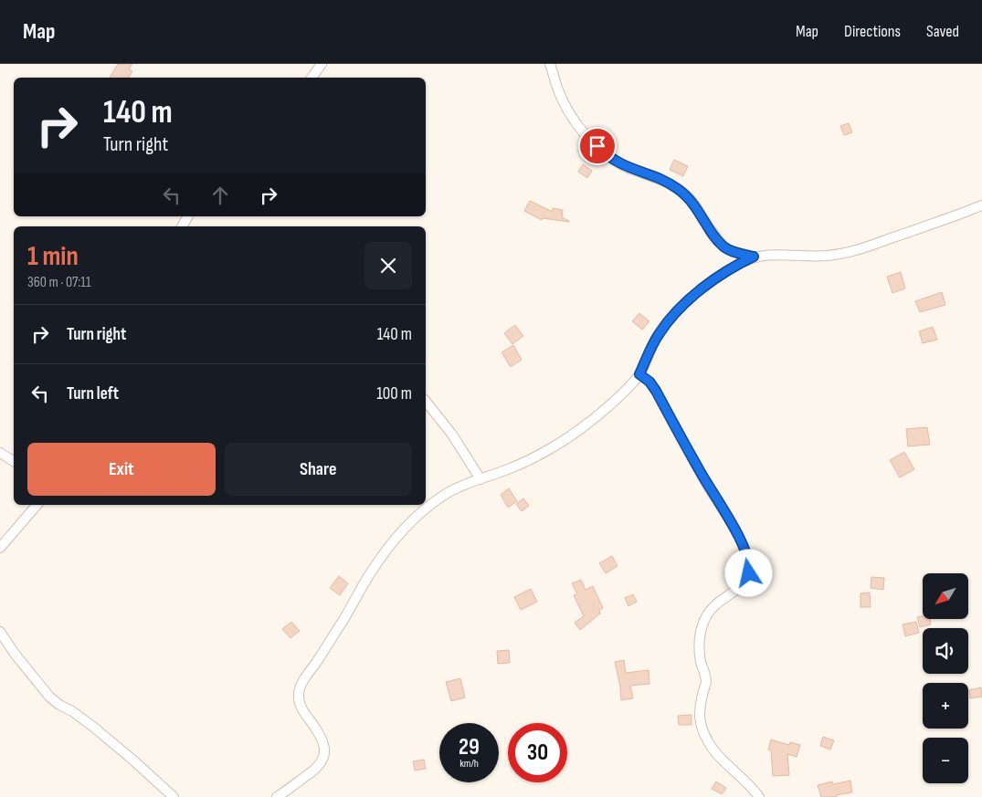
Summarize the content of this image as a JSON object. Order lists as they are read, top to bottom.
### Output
{
  "north": "bottom left",
  "page": {
    "header": "Map",
    "nav": ["Map", "Directions", "Saved"],
    "turn": ["140 m", "Turn right"],
    "heading": ["1 min", "360 m · 07:11"],
    "list": [
      {
        "name": "Turn right",
        "value": "140 m"
      },
      {
        "name": "Turn left",
        "value": "100 m"
      }
    ],
    "buttons": ["Exit", "Share"],
    "map_buttons": ["+", "−"],
    "speed": "29 km/h",
    "limit": "30"
  }
}
